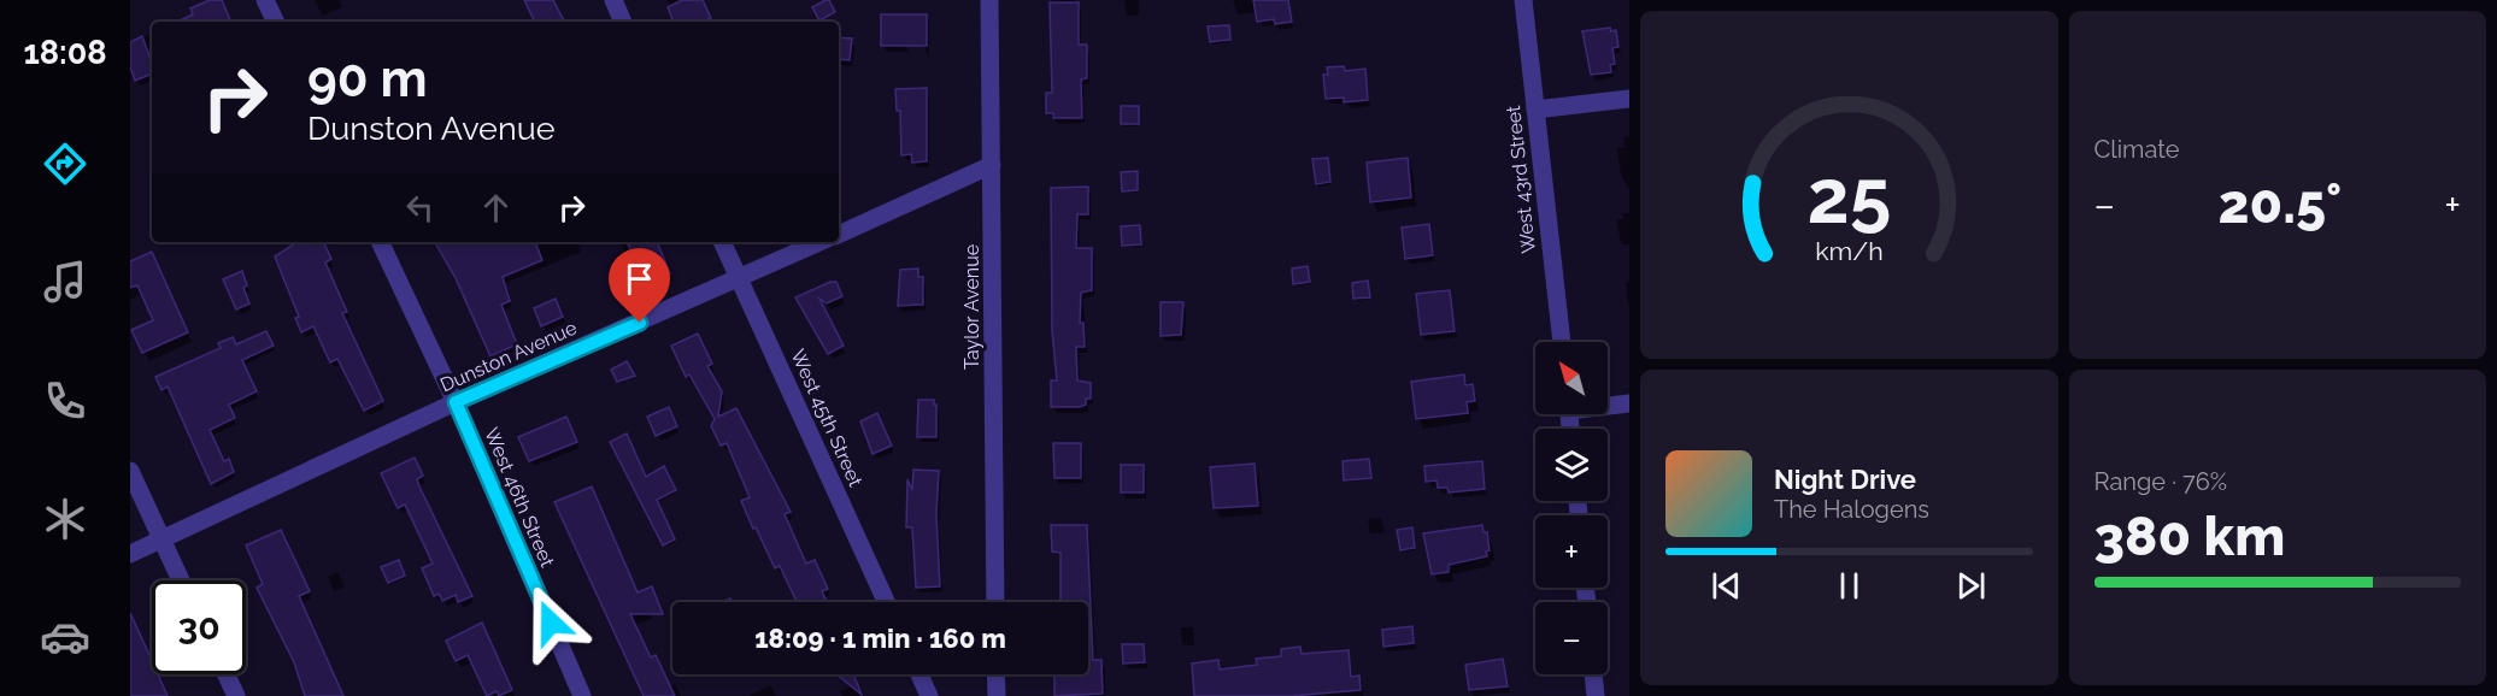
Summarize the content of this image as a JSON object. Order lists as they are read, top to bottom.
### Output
{
  "streets": {
    "street": [
      "West 43rd Street",
      "Taylor Avenue",
      "Dunston Avenue",
      "West 45th Street",
      "West 46th Street"
    ]
  },
  "crossings": [
    ["Dunston Avenue", "West 45th Street"],
    ["Dunston Avenue", "West 46th Street"]
  ],
  "north": "top left",
  "page": {
    "tabs": "18:08",
    "tile": [
      "Climate",
      ["Range · 76%", "380 km"]
    ],
    "turn": ["90 m", "Dunston Avenue"],
    "heat": ["−", "20.5°", "+"],
    "map_buttons": ["+", "−"],
    "song": ["Night Drive", "The Halogens"],
    "limit": "30",
    "trip": "18:09 · 1 min · 160 m",
    "gauge": ["25", "km/h"]
  }
}
